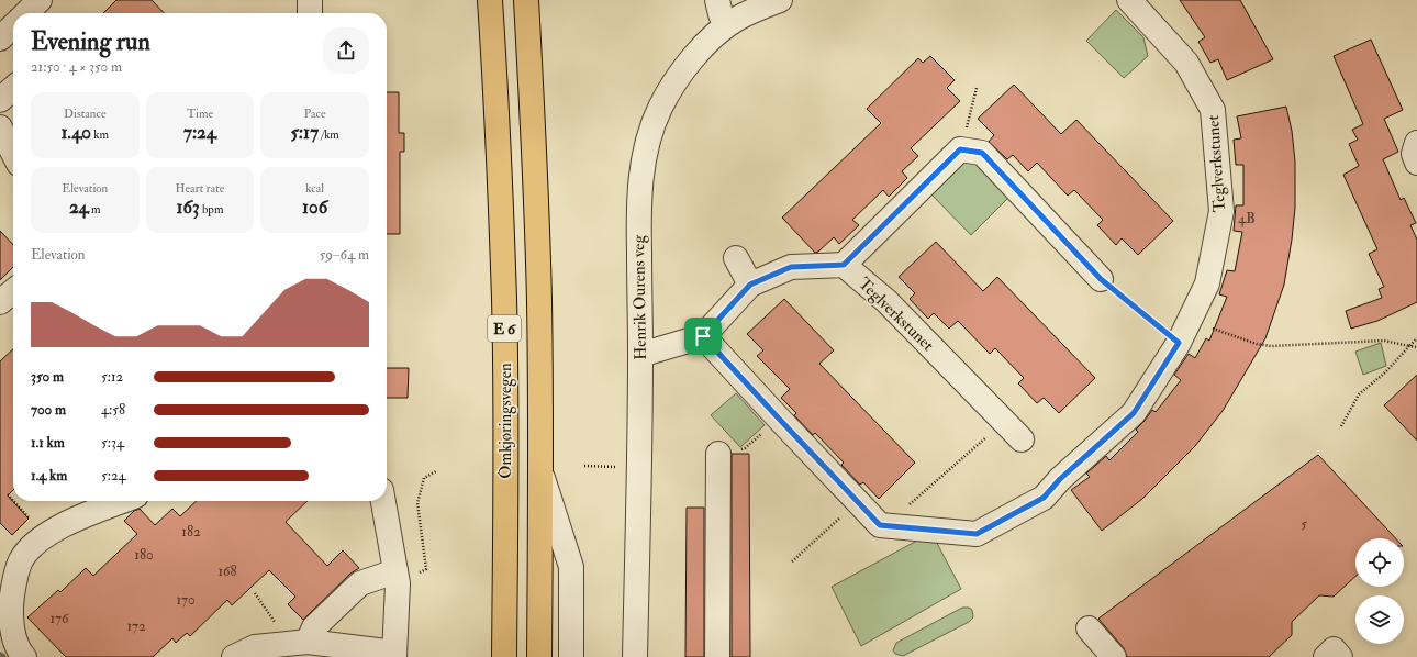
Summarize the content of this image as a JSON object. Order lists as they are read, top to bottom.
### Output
{
  "streets": {
    "highway": ["E 6", "Omkjøringsvegen"],
    "street": ["Teglverkstunet", "Henrik Ourens veg"]
  },
  "house_numbers": [
    "4B",
    "5",
    "182",
    "180",
    "168",
    "170",
    "176",
    "172"
  ],
  "page": {
    "heading": ["Evening run", "21:50 · 4 × 350 m"],
    "stats": [
      ["Distance", "1.40 km"],
      ["Time", "7:24"],
      ["Pace", "5:17 /km"],
      ["Elevation", "24 m"],
      ["Heart rate", "163 bpm"],
      ["kcal", "106"]
    ],
    "chart": ["Elevation", "59–64 m"],
    "list": [
      {
        "name": "350 m",
        "note": "5:12"
      },
      {
        "name": "700 m",
        "note": "4:58"
      },
      {
        "name": "1.1 km",
        "note": "5:34"
      },
      {
        "name": "1.4 km",
        "note": "5:24"
      }
    ]
  }
}
